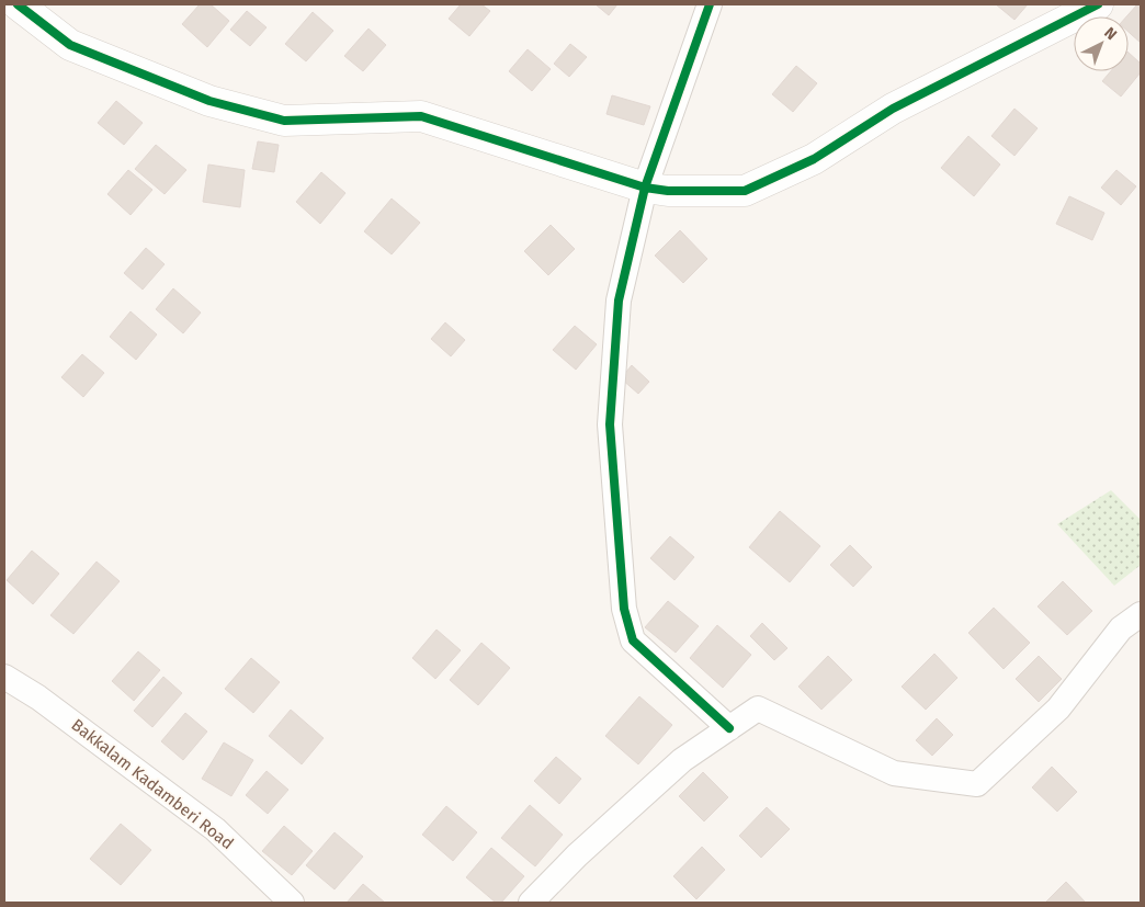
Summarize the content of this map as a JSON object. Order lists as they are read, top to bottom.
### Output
{
  "streets": {
    "street": ["Bakkalam Kadamberi Road"]
  },
  "north": "top right"
}
